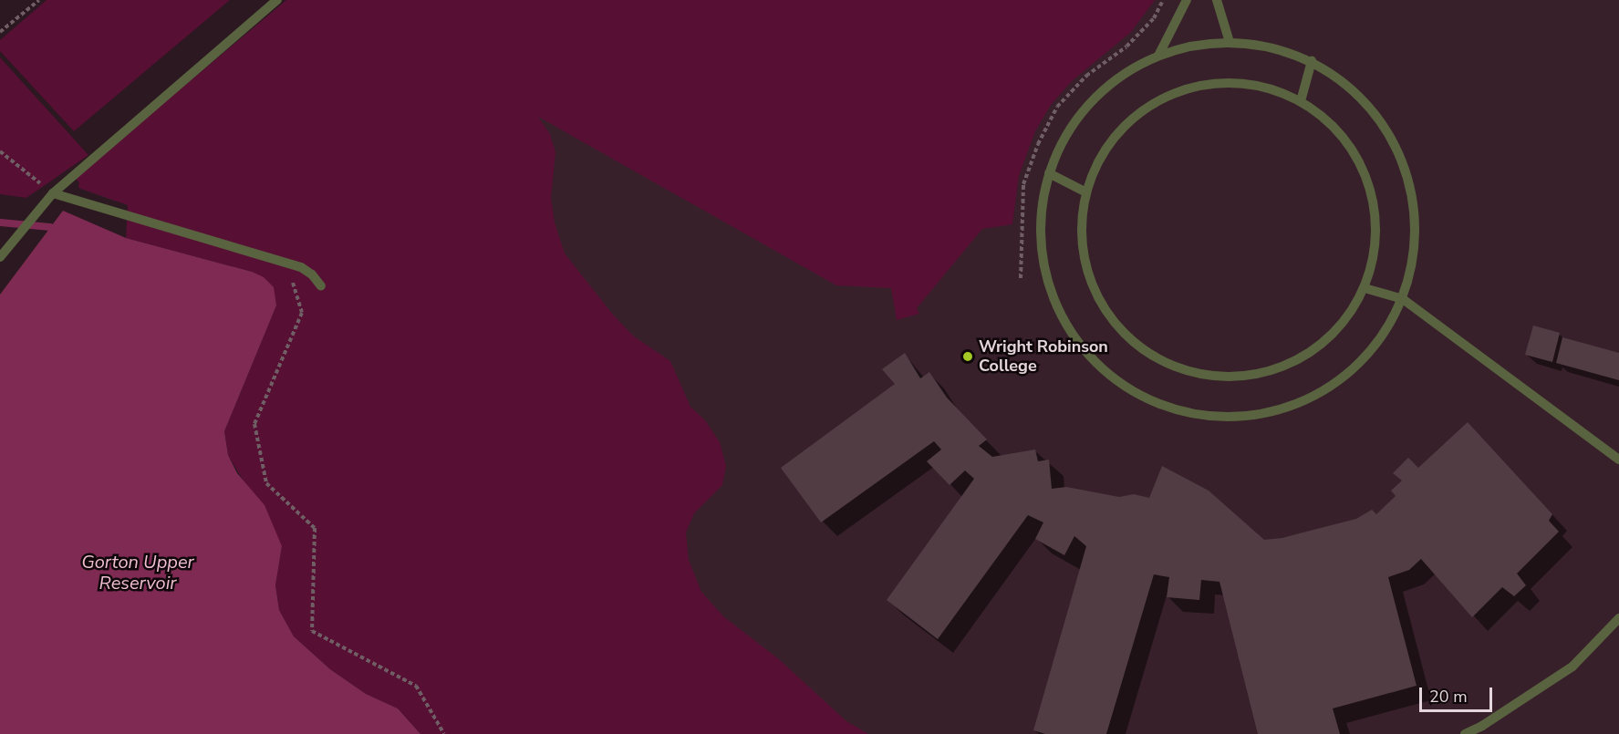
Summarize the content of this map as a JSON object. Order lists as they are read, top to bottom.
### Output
{
  "water": ["Gorton Upper Reservoir"],
  "places": ["Wright Robinson College"],
  "scale_bar": "20 m"
}
